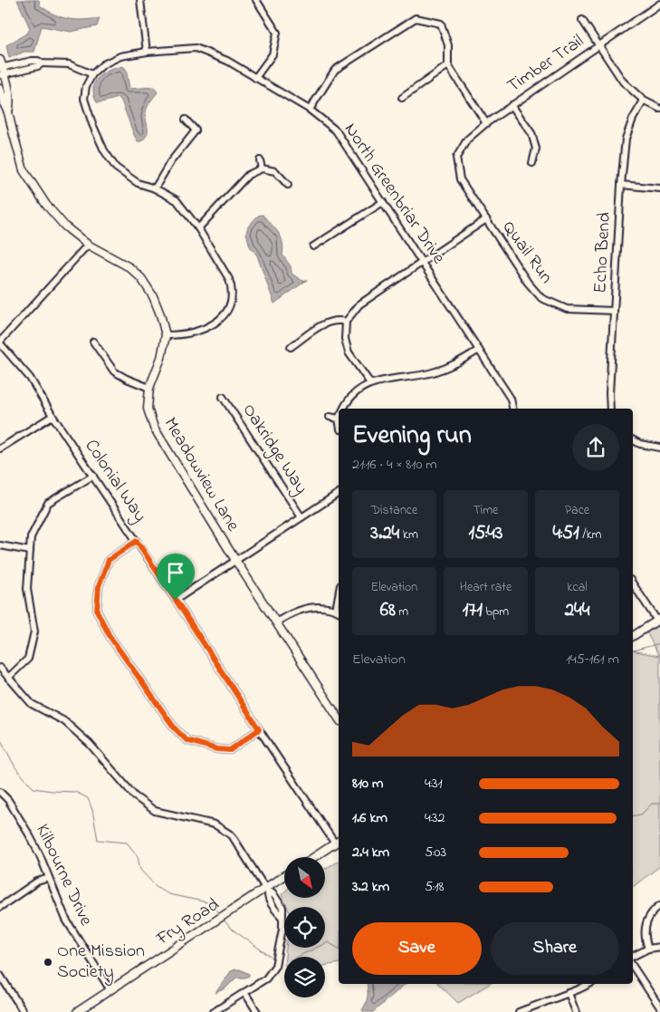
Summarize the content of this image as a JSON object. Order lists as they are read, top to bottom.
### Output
{
  "streets": {
    "street": [
      "Timber Trail",
      "North Greenbriar Drive",
      "Quail Run",
      "Echo Bend",
      "Oakridge Way",
      "Meadowview Lane",
      "Colonial Way",
      "Kilbourne Drive",
      "Fry Road"
    ]
  },
  "crossings": [
    ["Timber Trail", "Quail Run"],
    ["Quail Run", "Echo Bend"],
    ["Kilbourne Drive", "Fry Road"]
  ],
  "places": ["One Mission Society"],
  "north": "bottom right",
  "page": {
    "heading": ["Evening run", "21:16 · 4 × 810 m"],
    "stats": [
      ["Distance", "3.24 km"],
      ["Time", "15:43"],
      ["Pace", "4:51 /km"],
      ["Elevation", "68 m"],
      ["Heart rate", "171 bpm"],
      ["kcal", "244"]
    ],
    "chart": ["Elevation", "145–161 m"],
    "list": [
      {
        "name": "810 m",
        "note": "4:31"
      },
      {
        "name": "1.6 km",
        "note": "4:32"
      },
      {
        "name": "2.4 km",
        "note": "5:03"
      },
      {
        "name": "3.2 km",
        "note": "5:18"
      }
    ],
    "buttons": ["Save", "Share"]
  }
}
